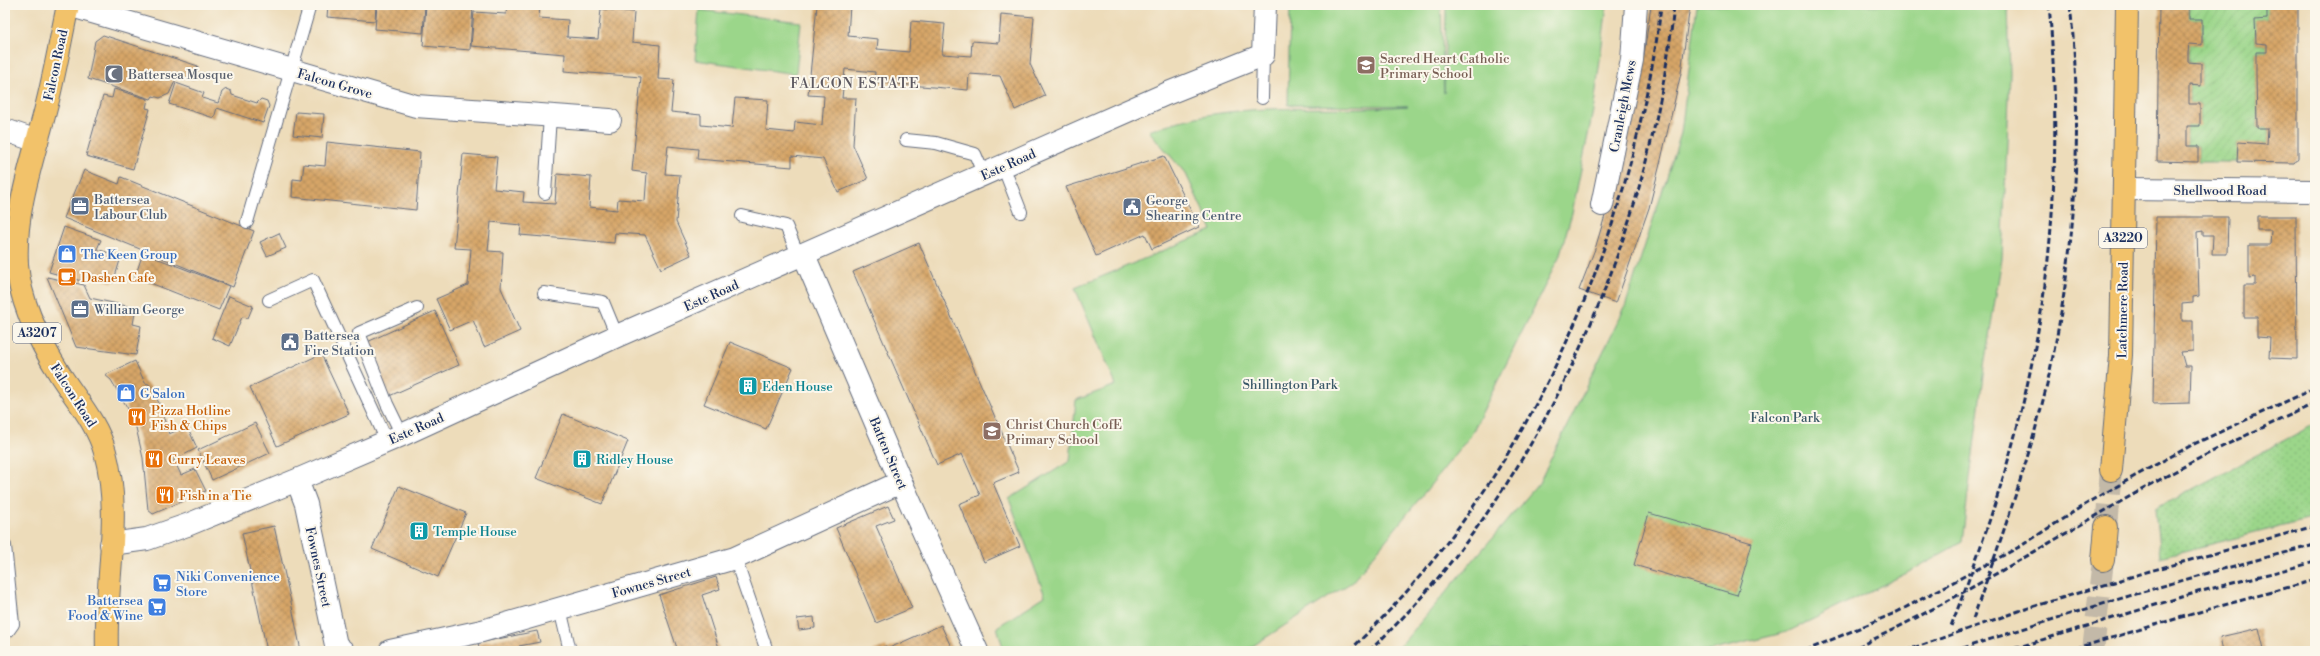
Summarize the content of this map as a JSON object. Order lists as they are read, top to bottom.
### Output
{
  "streets": {
    "main road": [
      "Falcon Road",
      "A3220",
      "Latchmere Road",
      "A3207"
    ],
    "street": [
      "Falcon Grove",
      "Cranleigh Mews",
      "Este Road",
      "Shellwood Road",
      "Batten Street",
      "Fownes Street"
    ]
  },
  "crossings": [
    ["Falcon Road", "Falcon Grove"],
    ["Falcon Road", "Este Road"],
    ["Este Road", "Batten Street"],
    ["Este Road", "Fownes Street"],
    ["Shellwood Road", "Latchmere Road"],
    ["Batten Street", "Fownes Street"]
  ],
  "districts": ["FALCON ESTATE"],
  "parks": ["Shillington Park", "Falcon Park"],
  "places": {
    "school or university": ["Sacred Heart Catholic Primary School", "Christ Church CofE Primary School"],
    "mosque": ["Battersea Mosque"],
    "office": ["Battersea Labour Club", "William George"],
    "public building": ["George Shearing Centre", "Battersea Fire Station"],
    "shop": ["The Keen Group", "G Salon"],
    "cafe": ["Dashen Cafe"],
    "building": ["Eden House", "Ridley House", "Temple House"],
    "restaurant": ["Pizza Hotline Fish & Chips", "Curry Leaves", "Fish in a Tie"],
    "supermarket": ["Niki Convenience Store", "Battersea Food & Wine"]
  }
}
